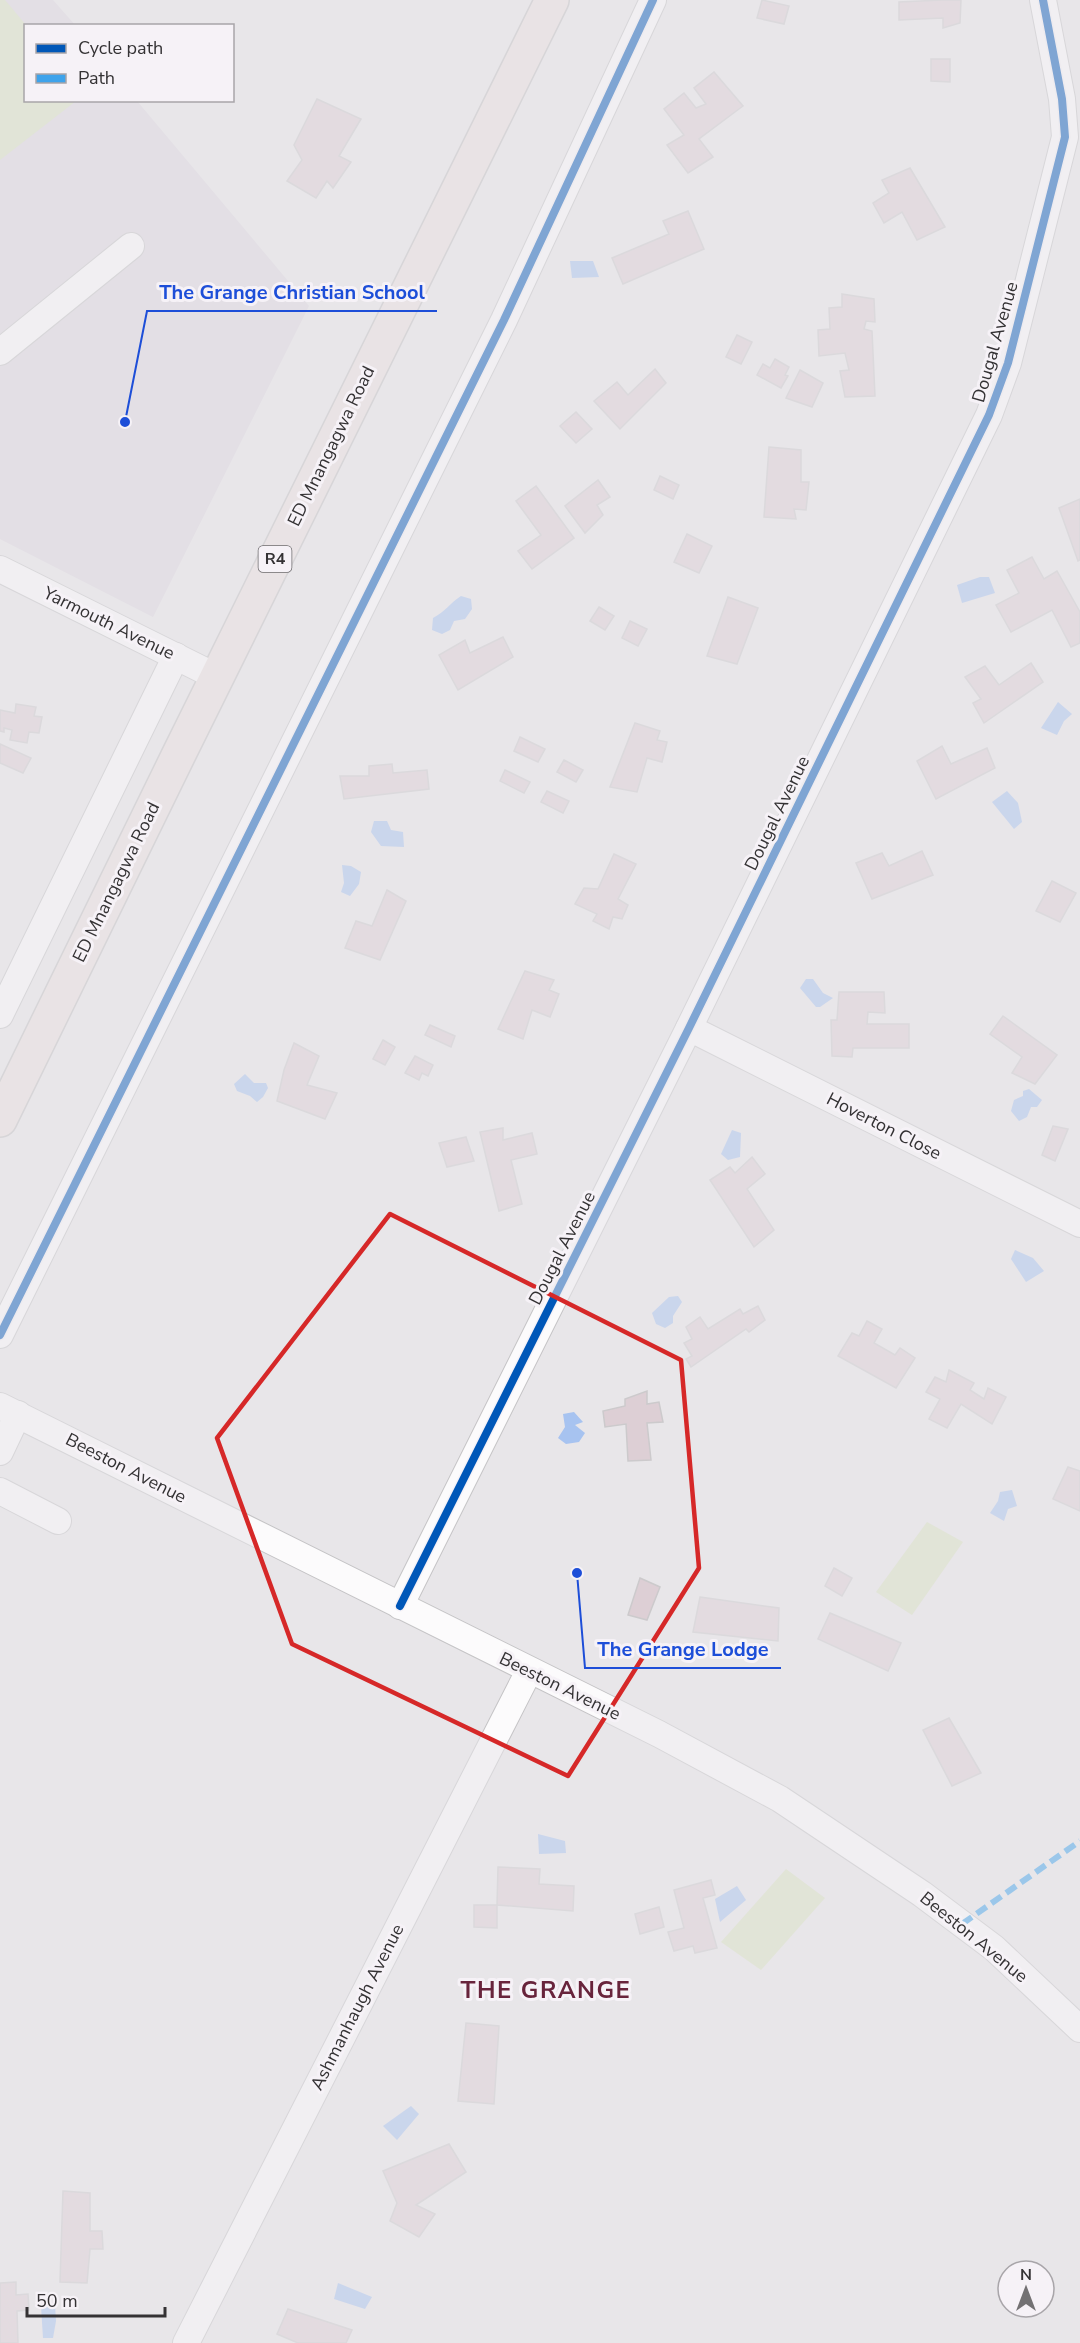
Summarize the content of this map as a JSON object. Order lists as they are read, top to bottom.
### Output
{
  "streets": {
    "highway": ["ED Mnangagwa Road", "R4"],
    "street": [
      "Dougal Avenue",
      "Yarmouth Avenue",
      "Hoverton Close",
      "Beeston Avenue",
      "Ashmanhaugh Avenue"
    ]
  },
  "crossings": [
    ["Dougal Avenue", "Hoverton Close"],
    ["Dougal Avenue", "Beeston Avenue"],
    ["ED Mnangagwa Road", "Yarmouth Avenue"],
    ["Beeston Avenue", "Ashmanhaugh Avenue"]
  ],
  "districts": ["THE GRANGE"],
  "places": ["The Grange Christian School", "The Grange Lodge"],
  "legend": ["Cycle path", "Path"],
  "scale_bar": "50 m",
  "north": "top"
}
